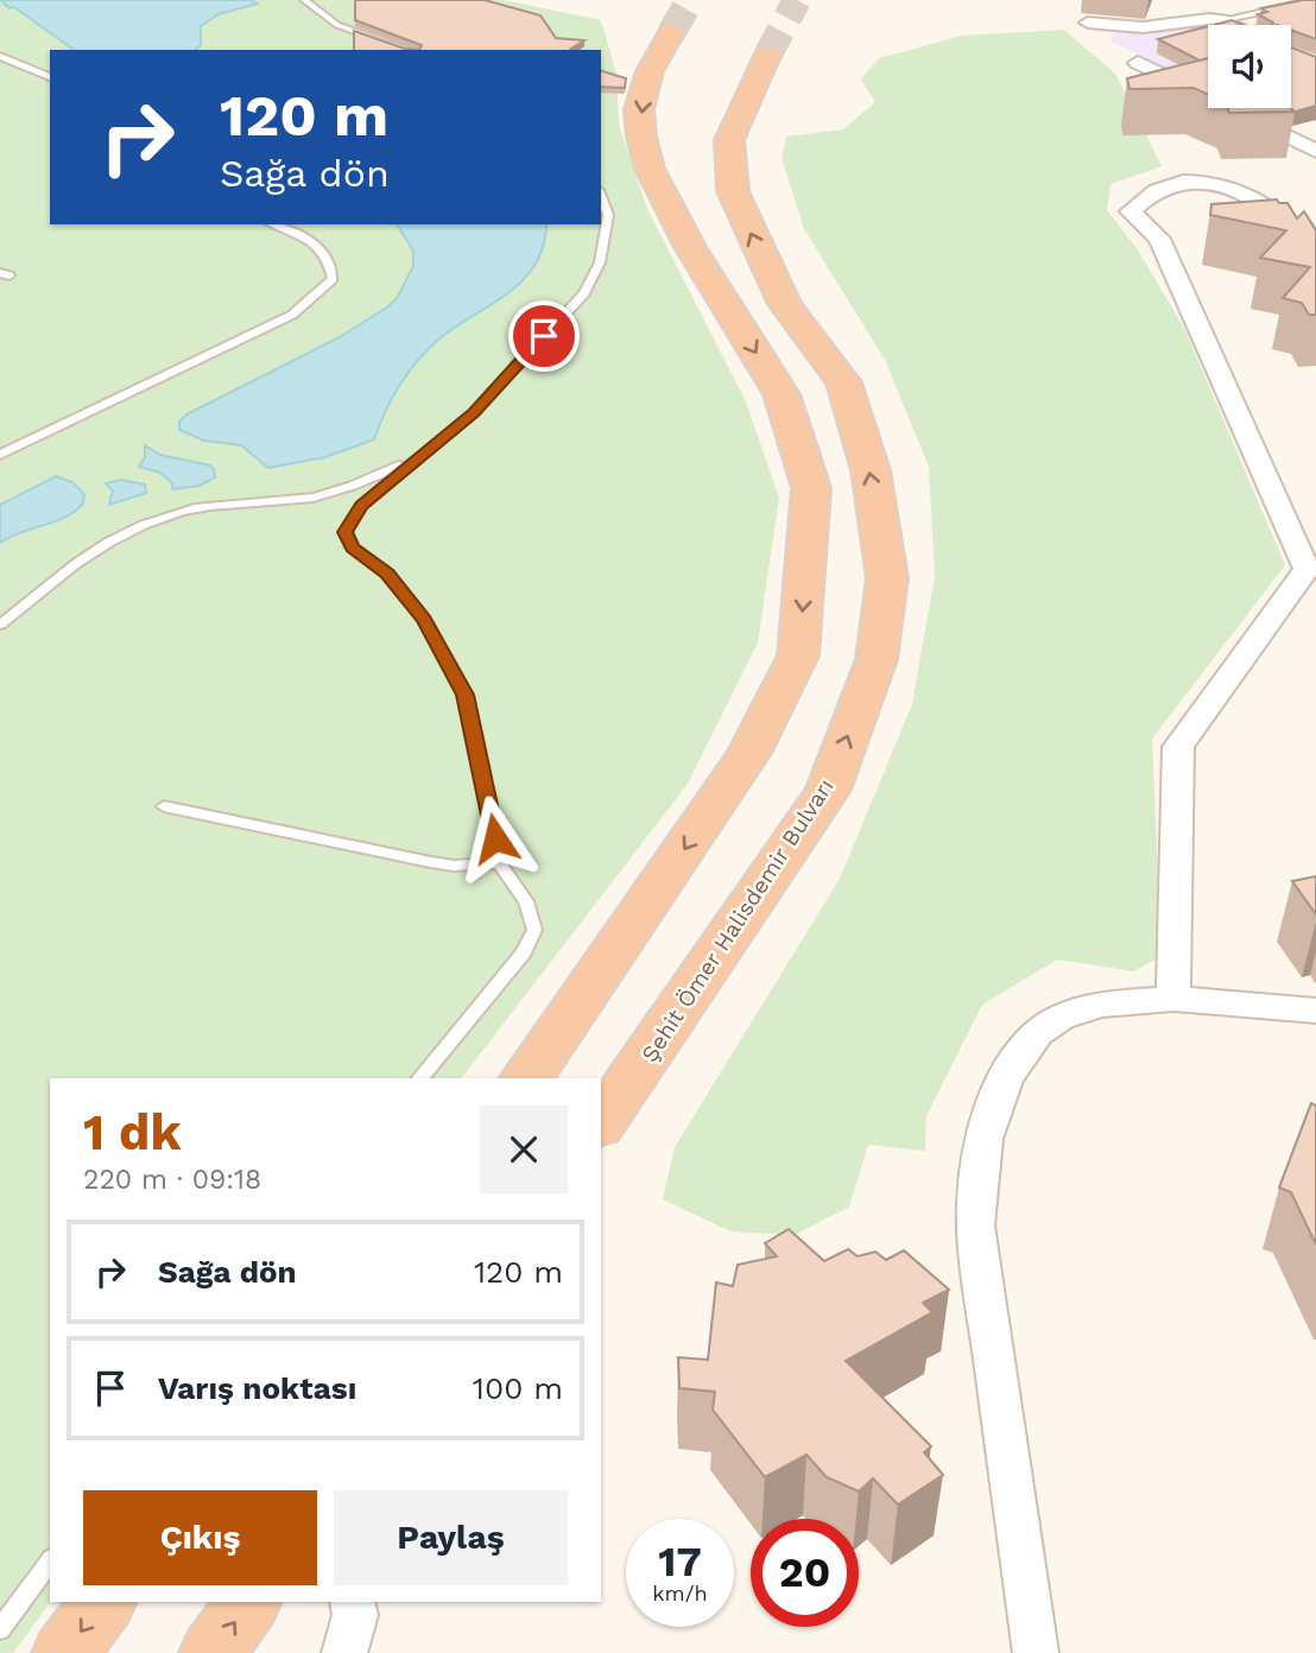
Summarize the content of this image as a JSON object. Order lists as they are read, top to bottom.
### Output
{
  "streets": {
    "highway": ["Şehit Ömer Halisdemir Bulvarı"]
  },
  "one_way": ["Şehit Ömer Halisdemir Bulvarı"],
  "page": {
    "turn": ["120 m", "Sağa dön"],
    "heading": ["1 dk", "220 m · 09:18"],
    "list": [
      {
        "name": "Sağa dön",
        "value": "120 m"
      },
      {
        "name": "Varış noktası",
        "value": "100 m"
      }
    ],
    "buttons": ["Çıkış", "Paylaş"],
    "speed": "17 km/h",
    "limit": "20"
  }
}
